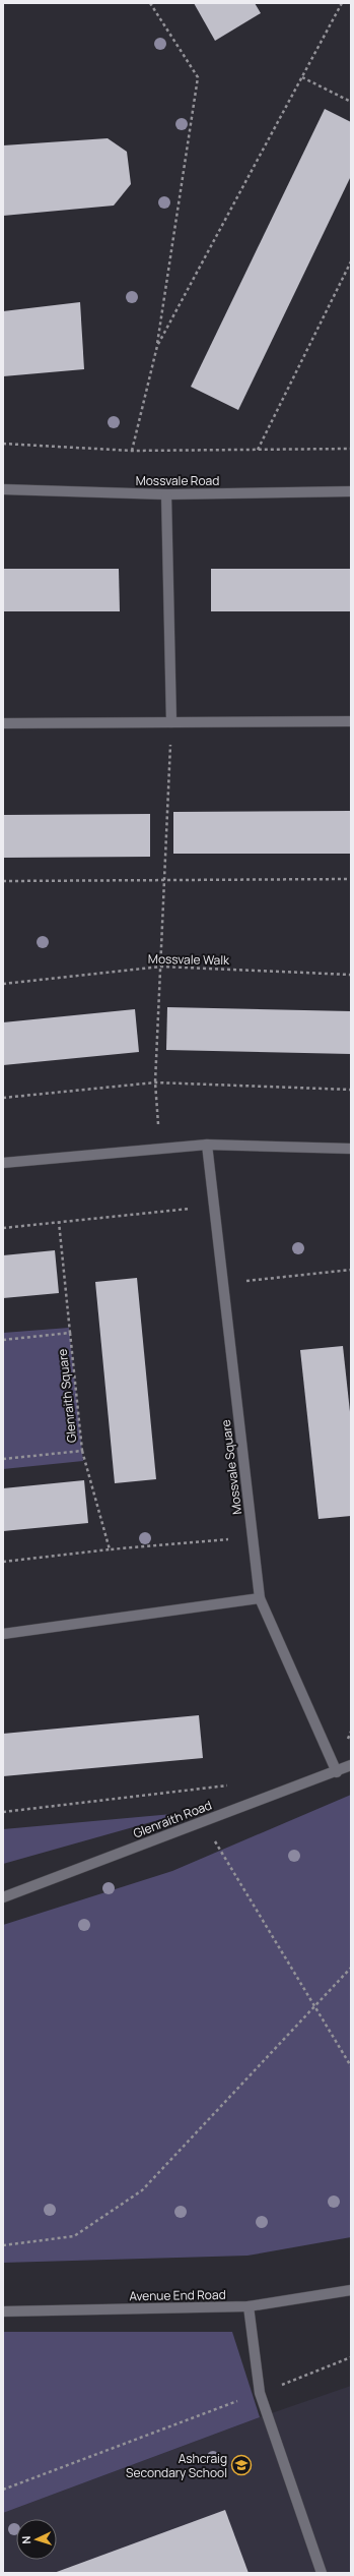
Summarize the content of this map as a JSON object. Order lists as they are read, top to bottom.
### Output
{
  "streets": {
    "street": [
      "Mossvale Road",
      "Mossvale Square",
      "Glenraith Road",
      "Avenue End Road"
    ],
    "path": ["Mossvale Walk", "Glenraith Square"]
  },
  "crossings": [
    ["Mossvale Square", "Glenraith Road"]
  ],
  "places": {
    "school or university": ["Ashcraig Secondary School"]
  },
  "north": "left"
}
